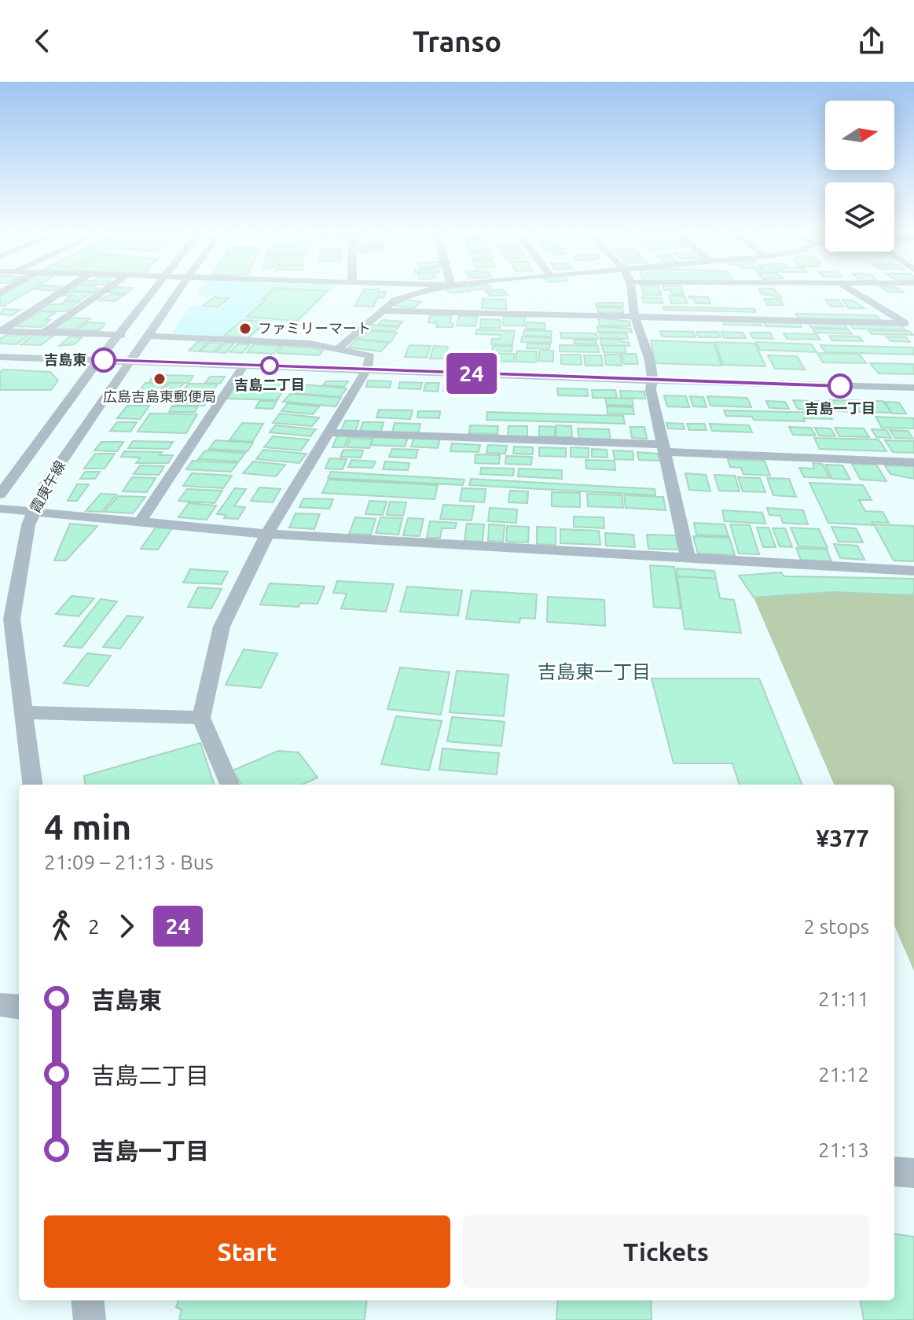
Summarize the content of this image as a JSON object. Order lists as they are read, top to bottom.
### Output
{
  "streets": {
    "street": ["霞庚午線"]
  },
  "districts": ["吉島東一丁目"],
  "places": [
    "ファミリーマート",
    "吉島東",
    "吉島二丁目",
    "広島吉島東郵便局",
    "吉島一丁目"
  ],
  "lines": ["bus line 24"],
  "north": "right",
  "page": {
    "header": "Transo",
    "on_map": "24",
    "heading": ["4 min", "21:09 – 21:13 · Bus", "¥377"],
    "legs": ["2", "24", "2 stops"],
    "list": [
      {
        "name": "吉島東",
        "value": "21:11"
      },
      {
        "name": "吉島二丁目",
        "value": "21:12"
      },
      {
        "name": "吉島一丁目",
        "value": "21:13"
      }
    ],
    "buttons": ["Start", "Tickets"]
  }
}
